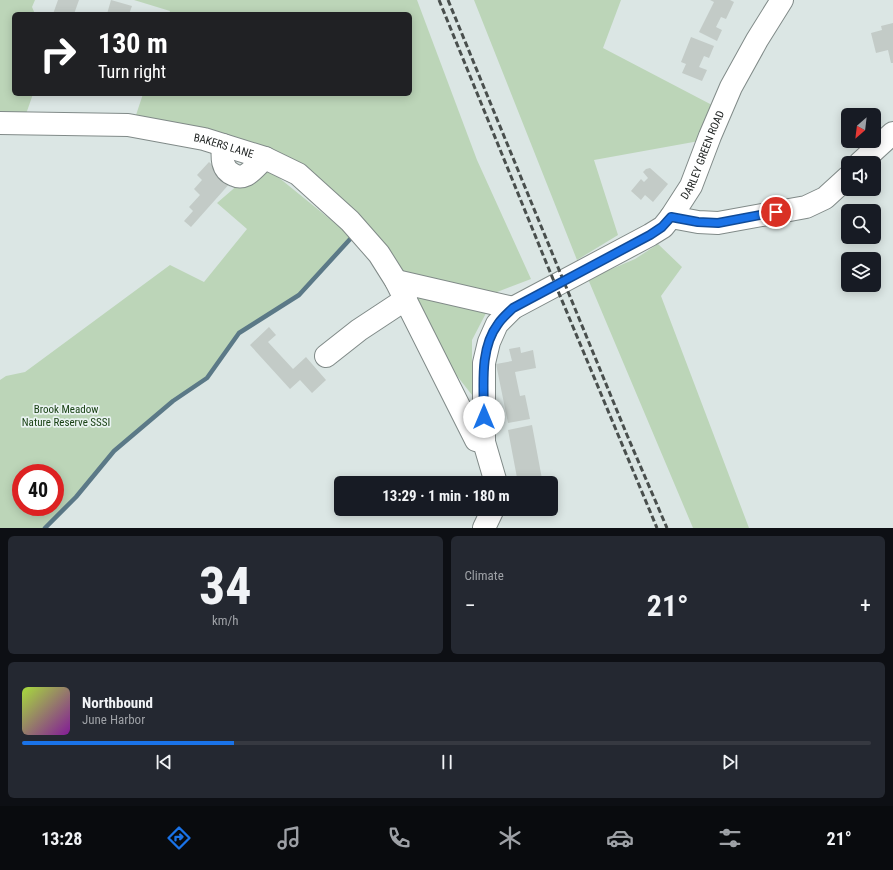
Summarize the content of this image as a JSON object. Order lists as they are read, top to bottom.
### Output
{
  "streets": {
    "street": ["BAKERS LANE", "DARLEY GREEN ROAD"]
  },
  "crossings": [
    ["BAKERS LANE", "DARLEY GREEN ROAD"]
  ],
  "parks": ["Brook Meadow Nature Reserve SSSI"],
  "north": "bottom left",
  "page": {
    "turn": ["130 m", "Turn right"],
    "limit": "40",
    "trip": "13:29 · 1 min · 180 m",
    "tile": [
      ["34", "km/h"],
      "Climate"
    ],
    "heat": ["−", "21°", "+"],
    "song": ["Northbound", "June Harbor"],
    "tabs": ["13:28", "21°"]
  }
}
